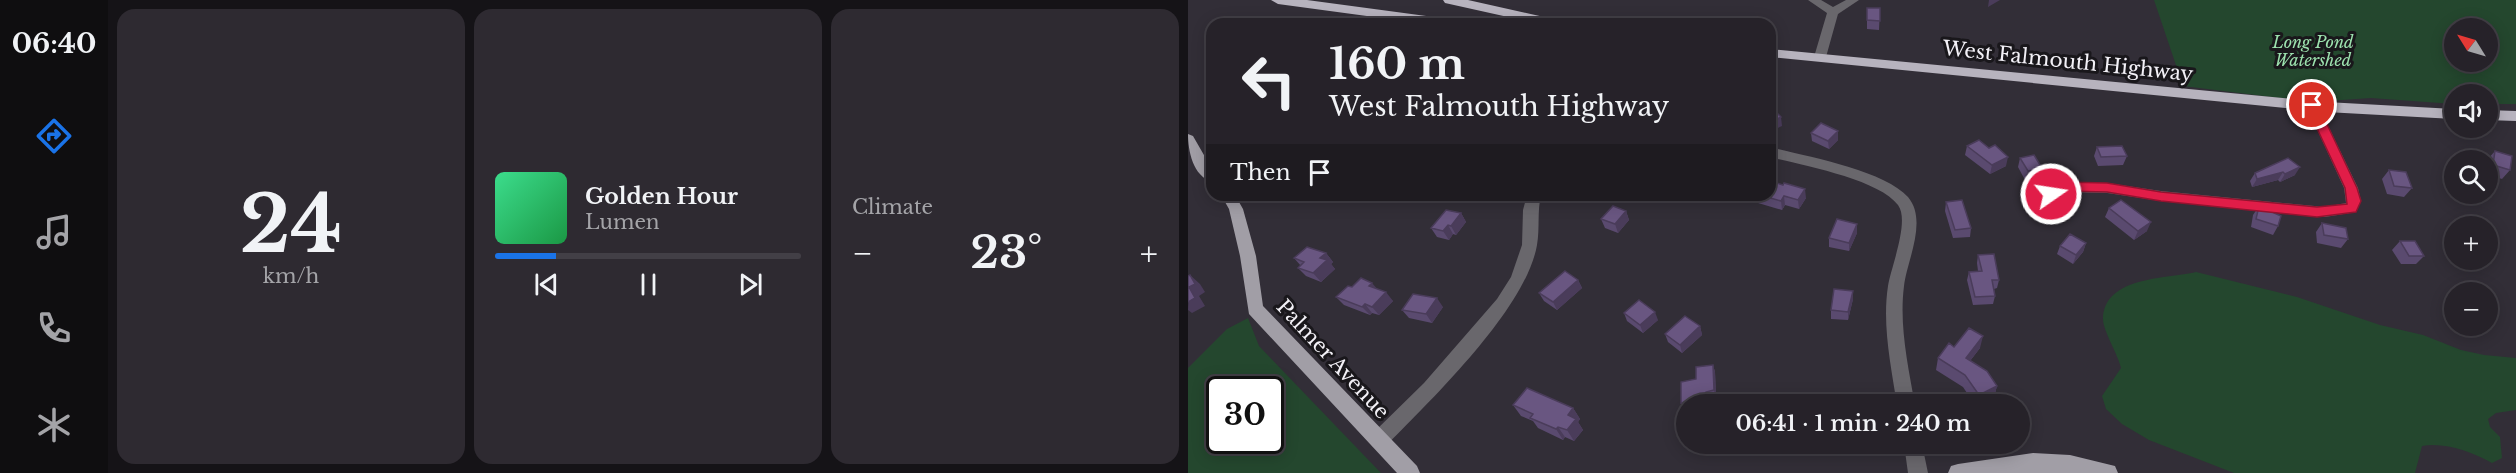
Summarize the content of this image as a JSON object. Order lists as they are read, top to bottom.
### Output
{
  "streets": {
    "highway": ["West Falmouth Highway"],
    "main road": ["Palmer Avenue"]
  },
  "parks": ["Long Pond Watershed"],
  "north": "top left",
  "page": {
    "tabs": "06:40",
    "tile": [
      ["24", "km/h"],
      "Climate"
    ],
    "map_buttons": ["+", "−"],
    "turn": ["160 m", "West Falmouth Highway"],
    "then": "Then",
    "song": ["Golden Hour", "Lumen"],
    "heat": ["−", "23°", "+"],
    "limit": "30",
    "trip": "06:41 · 1 min · 240 m"
  }
}
